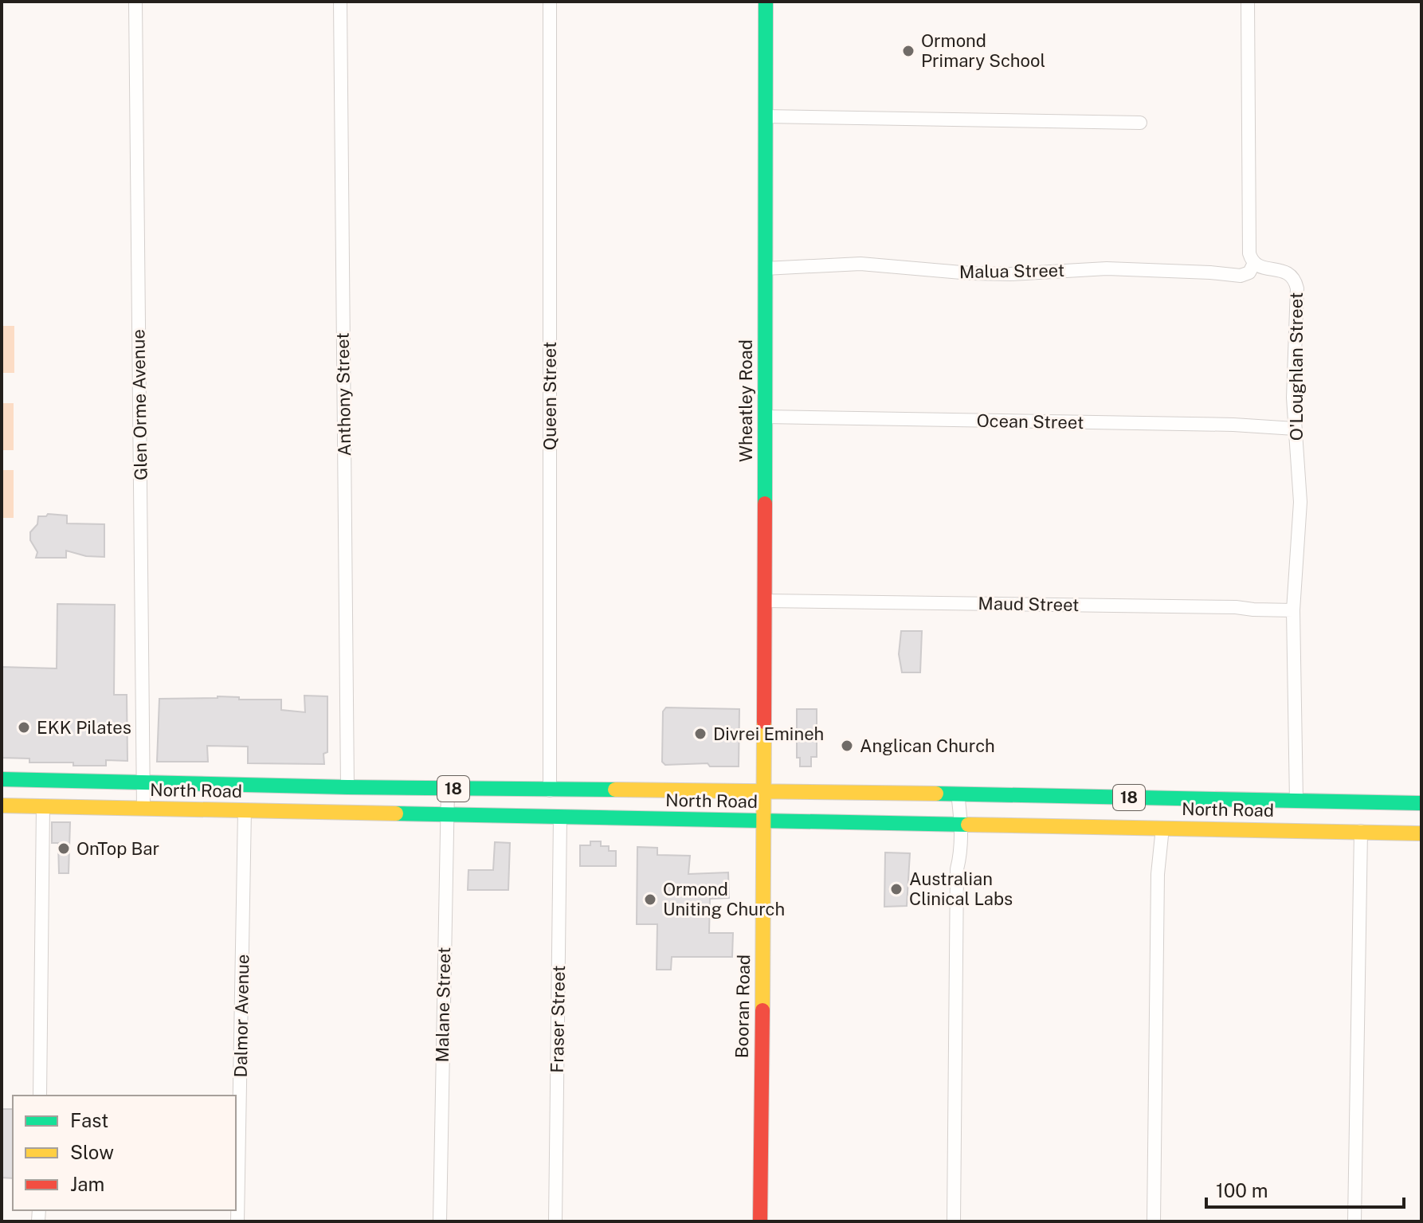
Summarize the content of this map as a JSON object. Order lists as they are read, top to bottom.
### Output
{
  "streets": {
    "main road": [
      "Wheatley Road",
      "18",
      "North Road",
      "Booran Road"
    ],
    "street": [
      "Malua Street",
      "O'Loughlan Street",
      "Anthony Street",
      "Queen Street",
      "Glen Orme Avenue",
      "Ocean Street",
      "Maud Street",
      "Malane Street",
      "Dalmor Avenue",
      "Fraser Street"
    ]
  },
  "crossings": [
    ["Malua Street", "O'Loughlan Street"],
    ["Malua Street", "Wheatley Road"],
    ["O'Loughlan Street", "Ocean Street"],
    ["O'Loughlan Street", "Maud Street"],
    ["O'Loughlan Street", "North Road"],
    ["Anthony Street", "North Road"],
    ["Queen Street", "North Road"],
    ["Wheatley Road", "Ocean Street"],
    ["Wheatley Road", "Maud Street"],
    ["Wheatley Road", "North Road"],
    ["Wheatley Road", "Booran Road"],
    ["Glen Orme Avenue", "North Road"],
    ["North Road", "Malane Street"],
    ["North Road", "Booran Road"],
    ["North Road", "Dalmor Avenue"],
    ["North Road", "Fraser Street"]
  ],
  "places": [
    "Ormond Primary School",
    "EKK Pilates",
    "Divrei Emineh",
    "Anglican Church",
    "OnTop Bar",
    "Australian Clinical Labs",
    "Ormond Uniting Church"
  ],
  "legend": ["Fast", "Slow", "Jam"],
  "scale_bar": "100 m"
}
